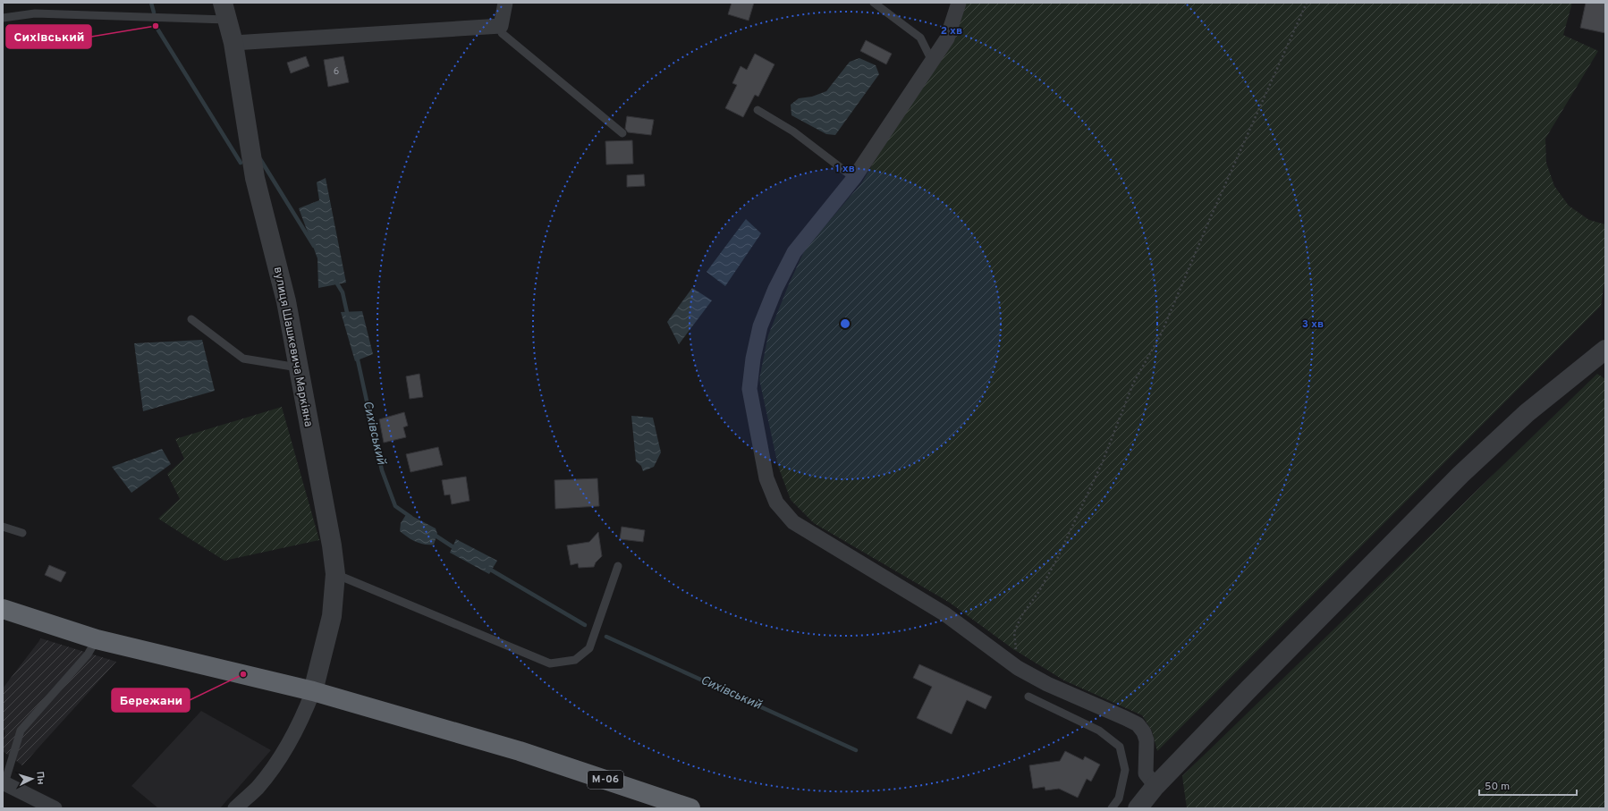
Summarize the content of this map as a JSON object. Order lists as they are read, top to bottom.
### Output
{
  "streets": {
    "highway": ["М-06"],
    "street": ["вулиця Шашкевича Маркіяна"]
  },
  "crossings": [
    ["вулиця Шашкевича Маркіяна", "М-06"]
  ],
  "water": ["Сихівський"],
  "places": ["Сихівський", "Бережани"],
  "house_numbers": ["6"],
  "scale_bar": "50 m",
  "north": "right",
  "rings": ["2 хв", "1 хв", "3 хв"]
}
